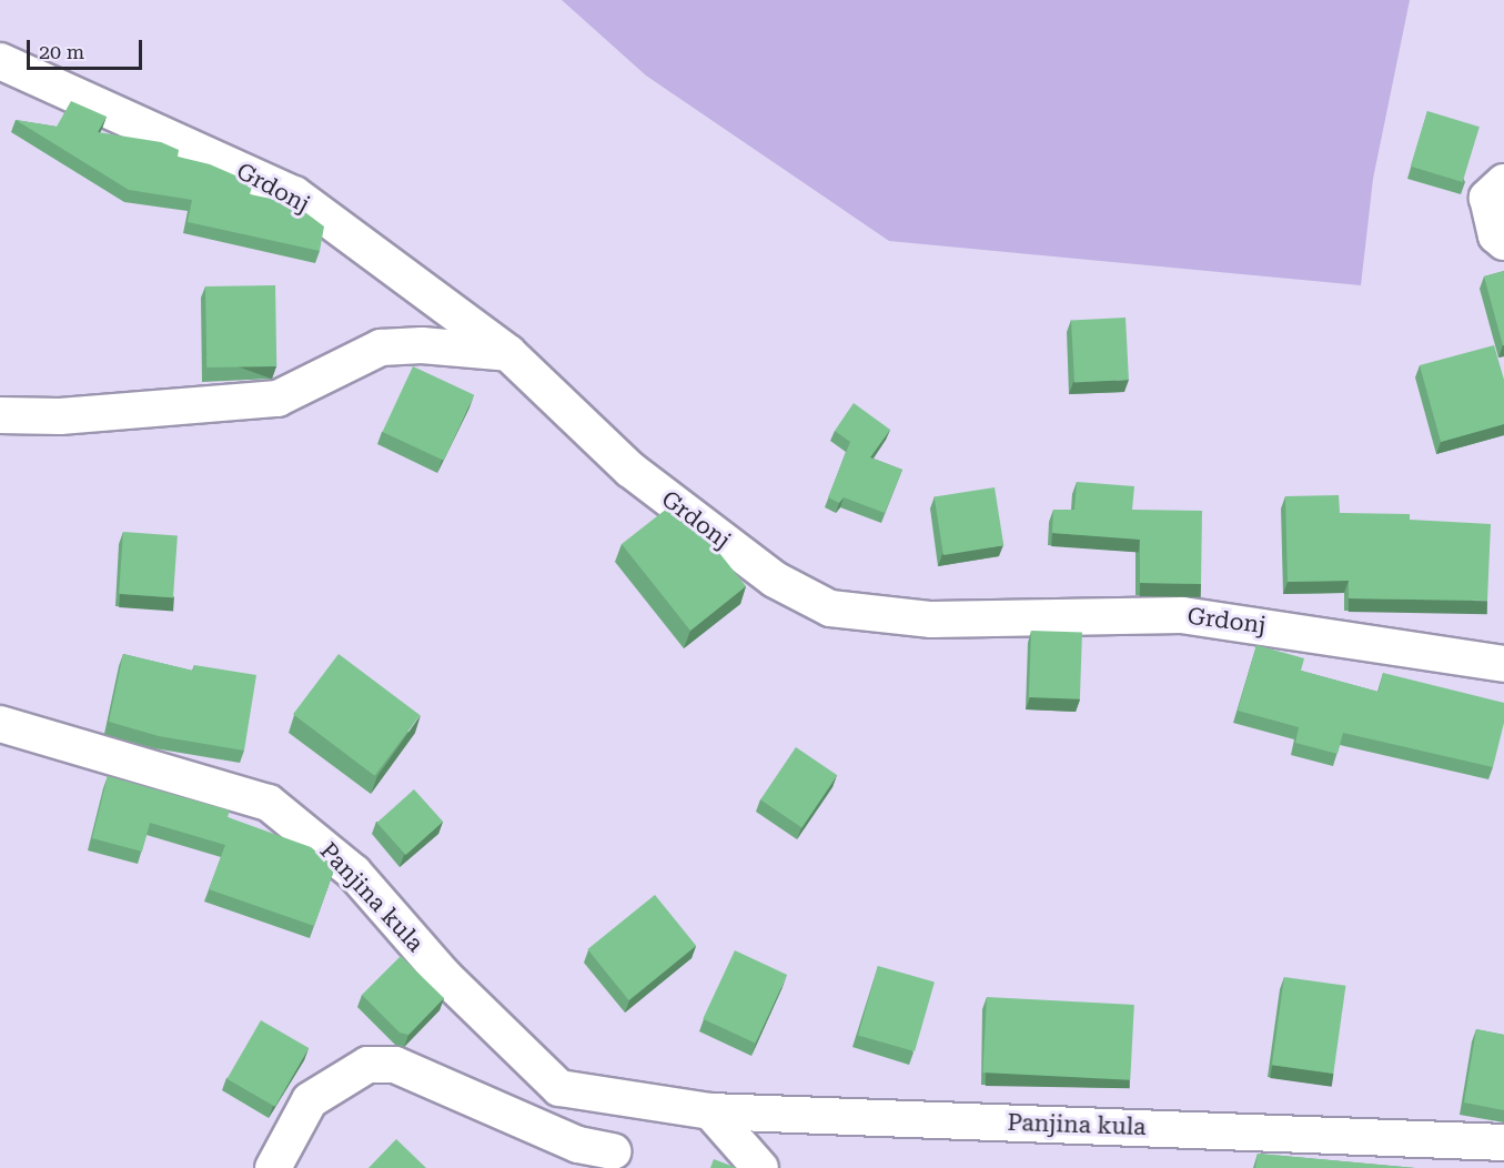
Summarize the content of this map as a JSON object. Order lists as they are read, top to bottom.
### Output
{
  "streets": {
    "street": ["Grdonj", "Panjina kula"]
  },
  "scale_bar": "20 m"
}
